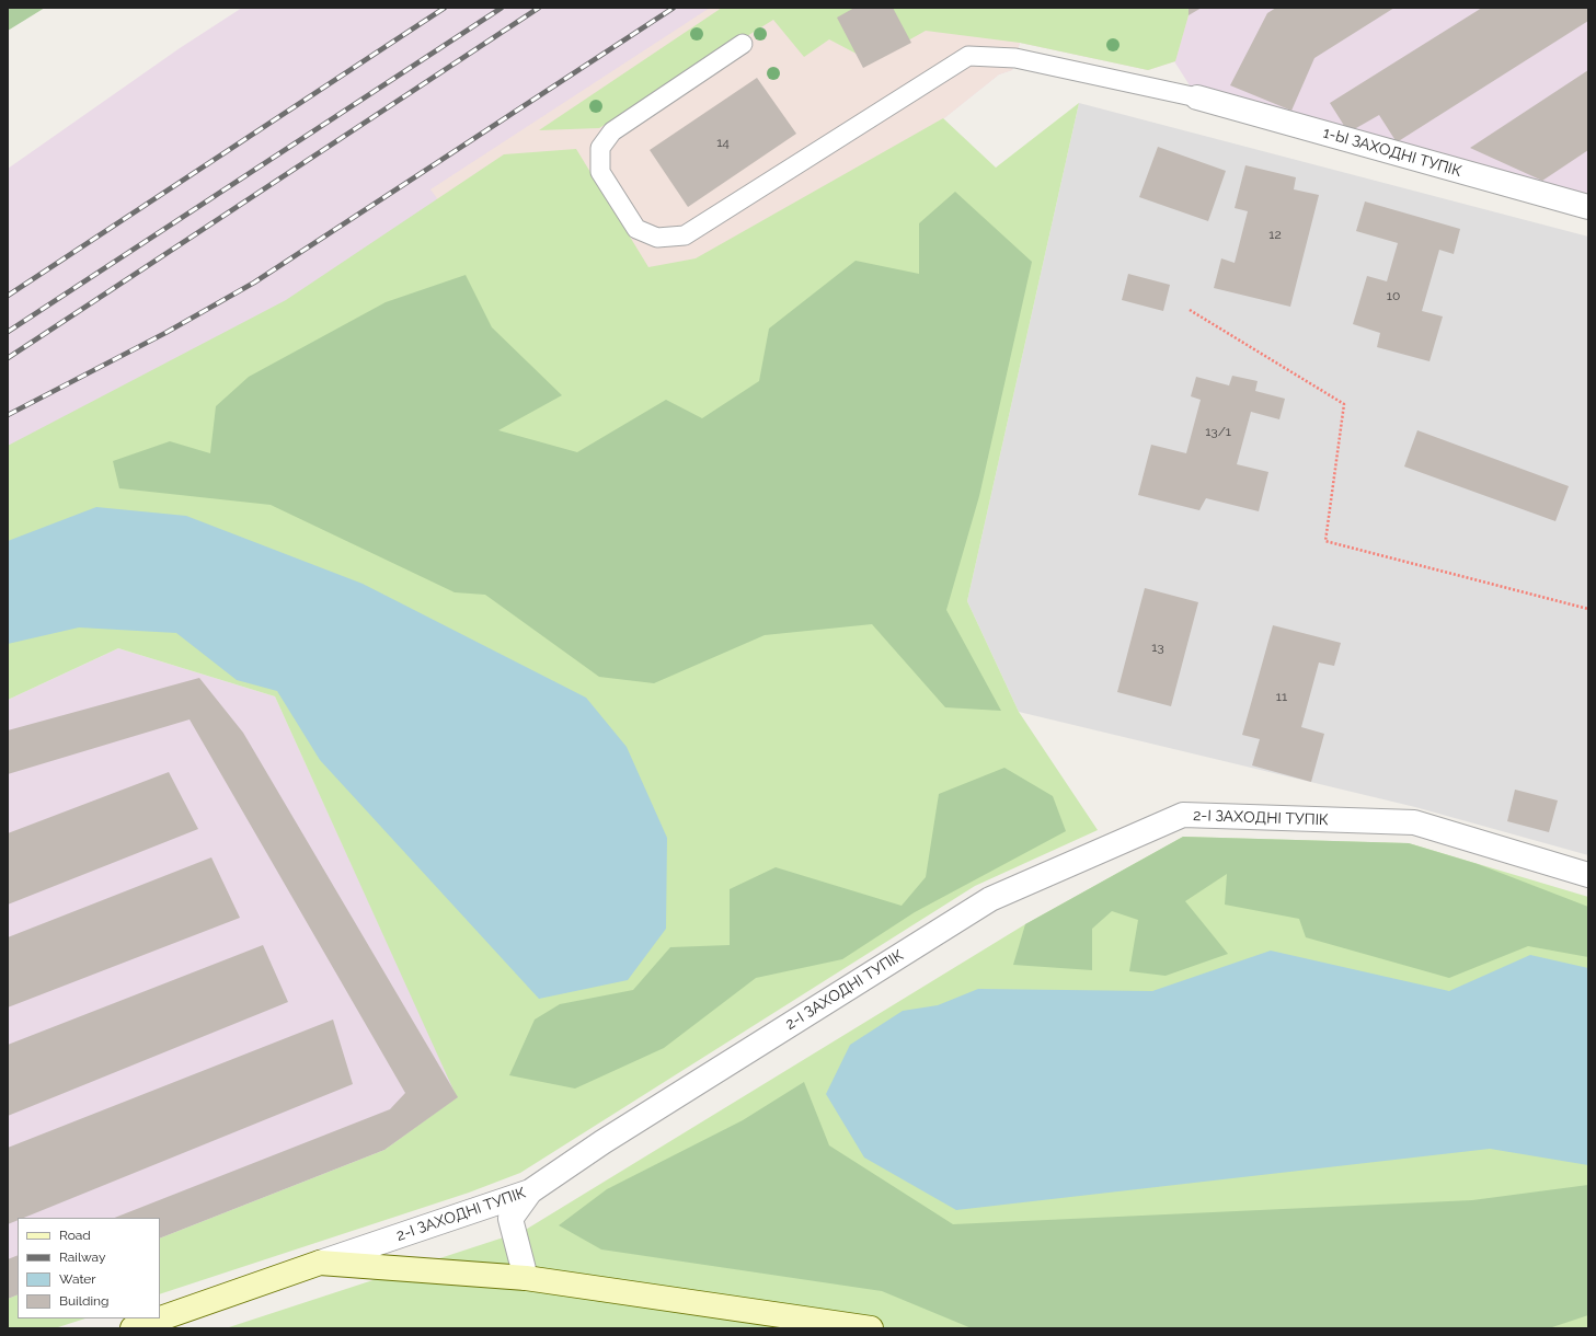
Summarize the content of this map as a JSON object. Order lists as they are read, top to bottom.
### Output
{
  "streets": {
    "main road": ["2-І ЗАХОДНІ ТУПІК"],
    "street": ["1-Ы ЗАХОДНІ ТУПІК"]
  },
  "house_numbers": [
    "14",
    "12",
    "10",
    "13/1",
    "13",
    "11"
  ],
  "legend": [
    "Road",
    "Railway",
    "Water",
    "Building"
  ]
}
